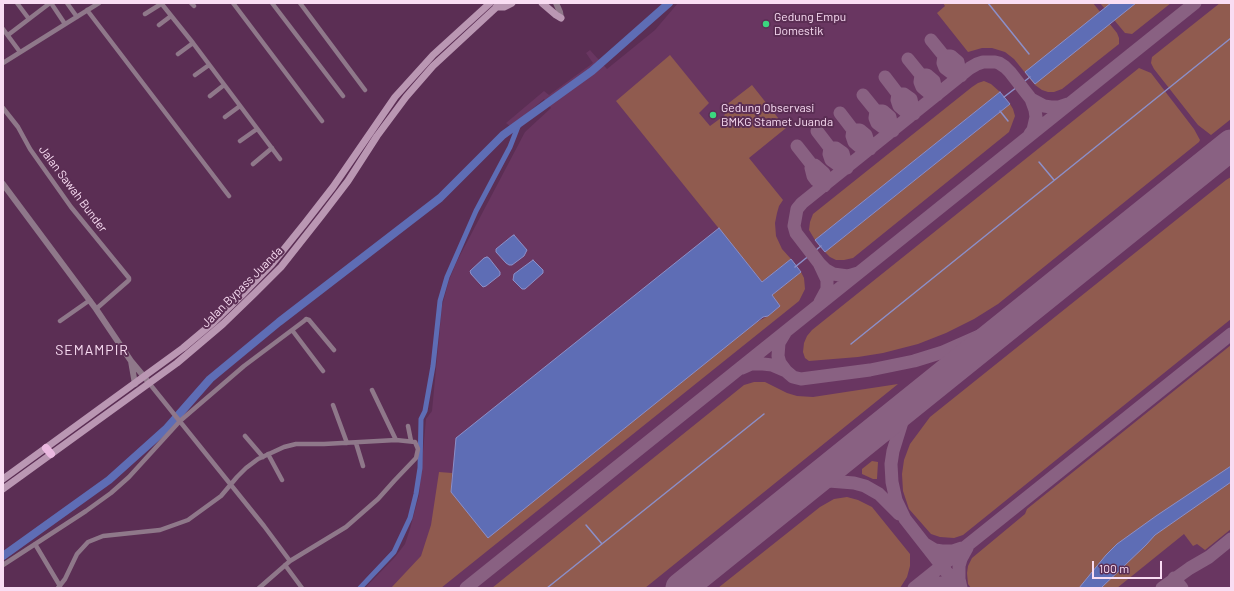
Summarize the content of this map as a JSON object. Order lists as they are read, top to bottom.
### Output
{
  "streets": {
    "main road": ["Jalan Bypass Juanda"],
    "street": ["Jalan Sawah Bunder"]
  },
  "districts": ["SEMAMPIR"],
  "places": ["Gedung Empu Domestik", "Gedung Observasi BMKG Stamet Juanda"],
  "scale_bar": "100 m"
}
